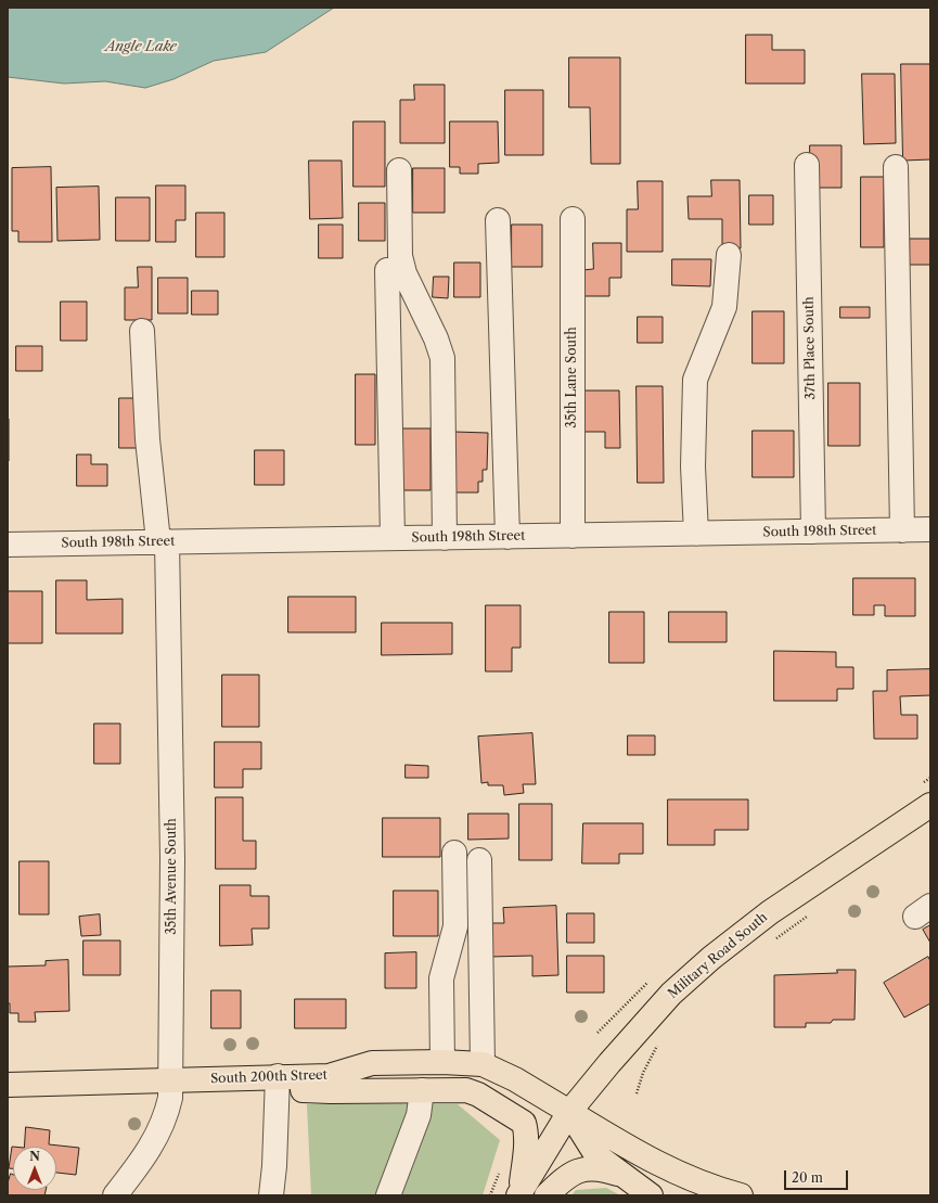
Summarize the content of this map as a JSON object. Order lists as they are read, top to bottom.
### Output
{
  "streets": {
    "main road": ["Military Road South", "South 200th Street"],
    "street": [
      "37th Place South",
      "35th Lane South",
      "South 198th Street",
      "35th Avenue South"
    ]
  },
  "crossings": [
    ["37th Place South", "South 198th Street"],
    ["35th Lane South", "South 198th Street"],
    ["South 198th Street", "35th Avenue South"],
    ["35th Avenue South", "South 200th Street"],
    ["Military Road South", "South 200th Street"]
  ],
  "water": ["Angle Lake"],
  "scale_bar": "20 m",
  "north": "top"
}
